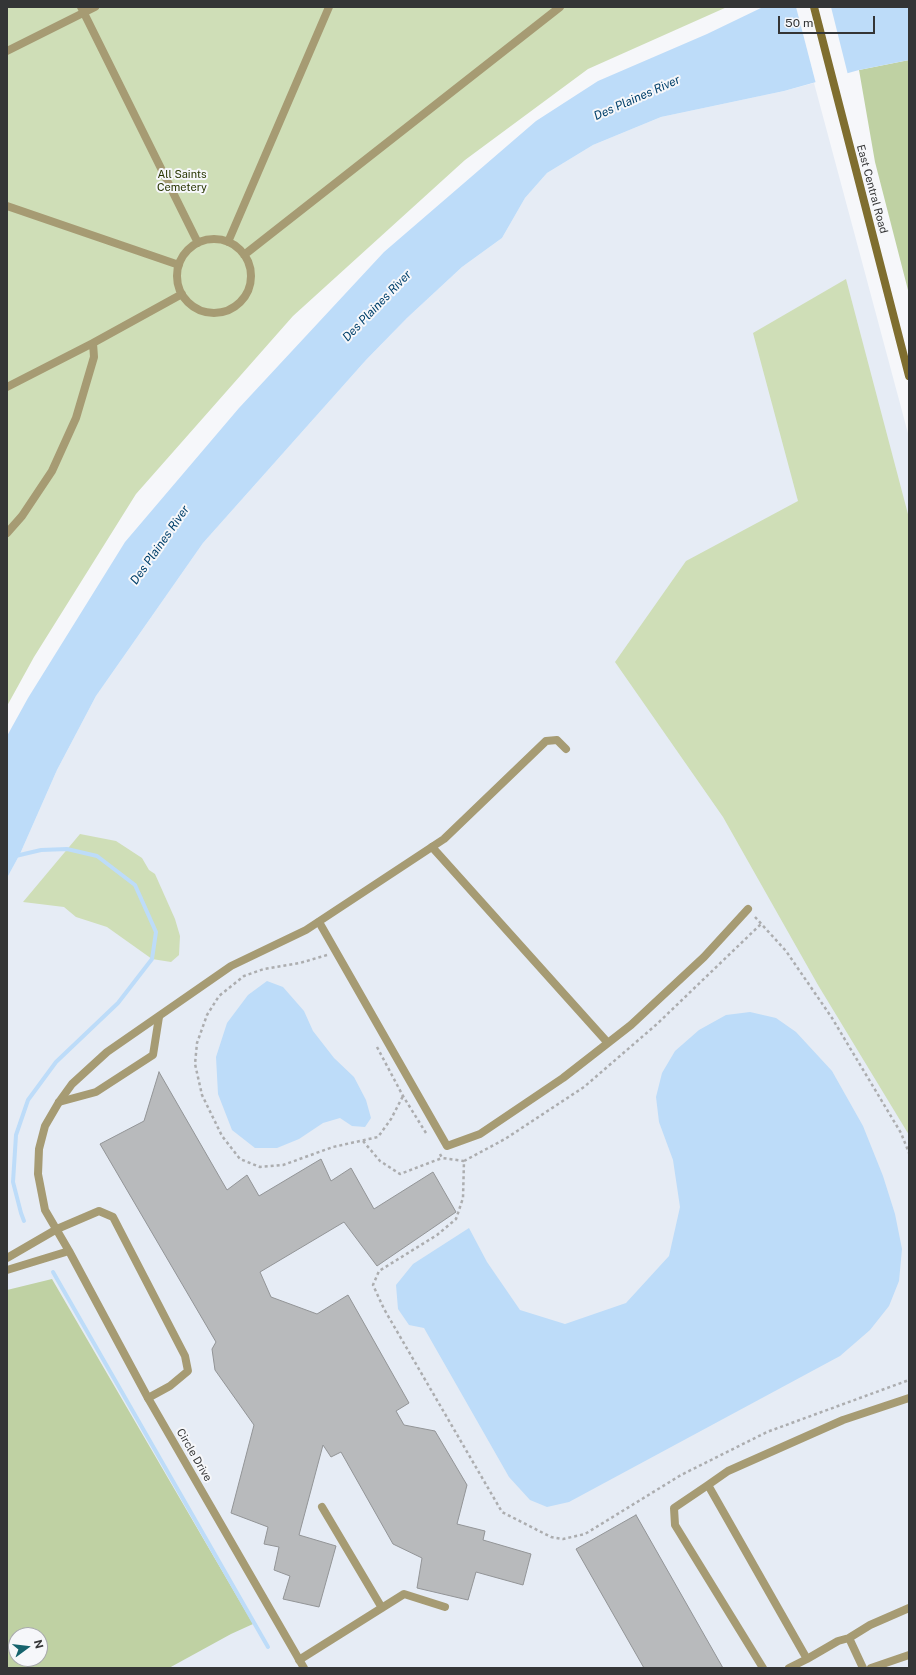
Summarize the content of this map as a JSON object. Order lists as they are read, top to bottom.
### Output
{
  "streets": {
    "main road": ["East Central Road"],
    "street": ["Circle Drive"]
  },
  "water": ["Des Plaines River"],
  "parks": ["All Saints Cemetery"],
  "scale_bar": "50 m",
  "north": "right"
}
